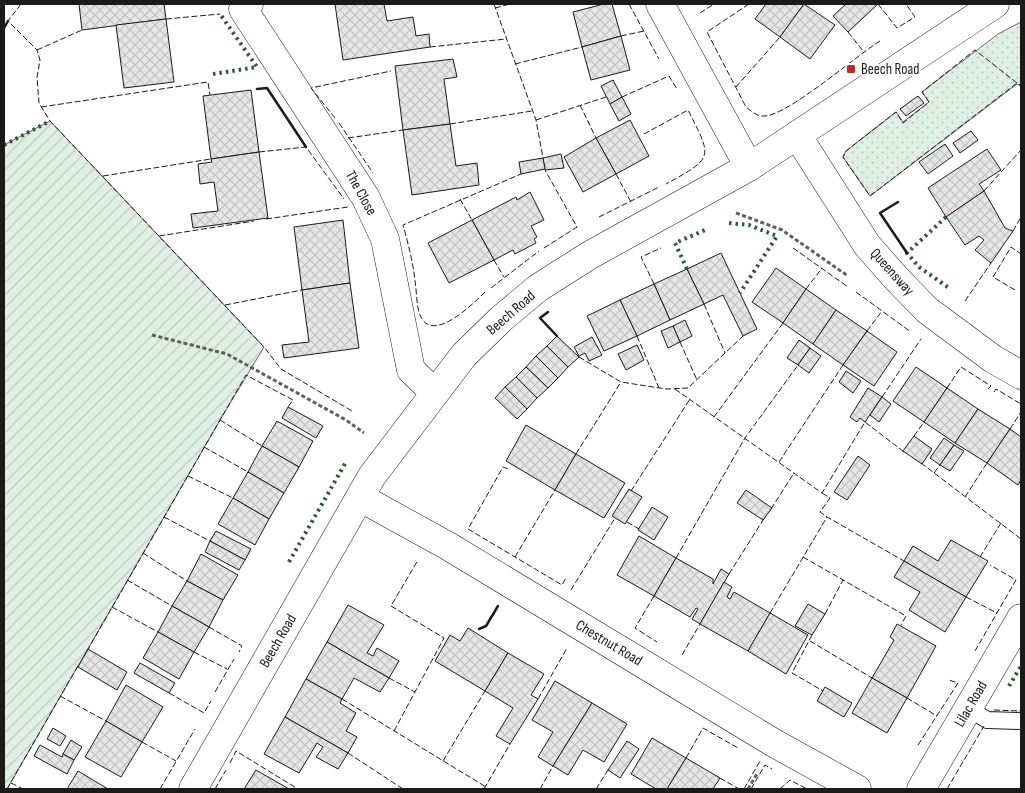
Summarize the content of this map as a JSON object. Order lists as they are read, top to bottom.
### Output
{
  "streets": {
    "street": [
      "The Close",
      "Queensway",
      "Beech Road",
      "Chestnut Road",
      "Lilac Road"
    ]
  },
  "crossings": [
    ["The Close", "Beech Road"],
    ["Queensway", "Beech Road"],
    ["Beech Road", "Chestnut Road"]
  ],
  "places": {
    "transit": ["Beech Road"]
  }
}
